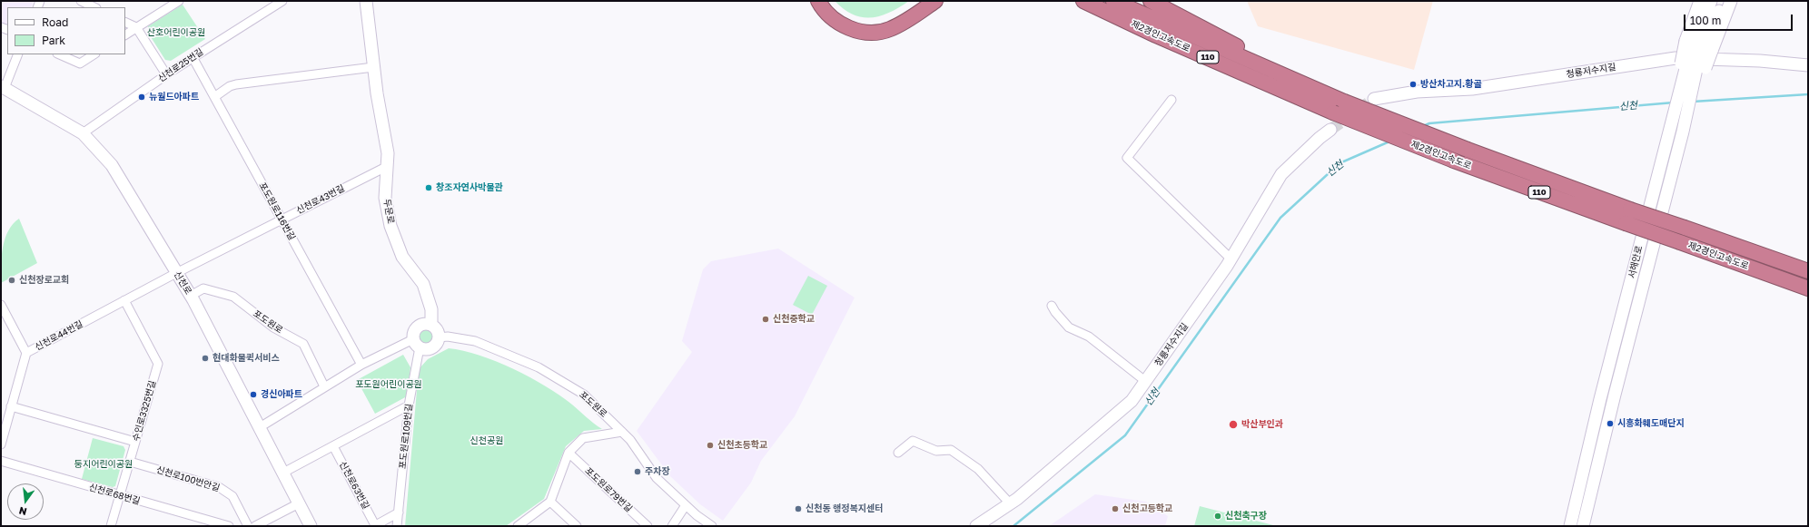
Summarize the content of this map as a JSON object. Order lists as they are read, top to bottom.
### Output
{
  "streets": {
    "highway": ["제2경인고속도로", "110"],
    "street": [
      "신천로25번길",
      "청룡저수지길",
      "신천로43번길",
      "포도원로116번길",
      "두문로",
      "서해안로",
      "신천로",
      "포도원로",
      "신천로44번길",
      "수인로3325번길",
      "포도원로109번길",
      "신천로100번안길",
      "신천로63번길",
      "포도원로79번길",
      "신천로68번길"
    ]
  },
  "crossings": [
    ["신천로25번길", "포도원로116번길"],
    ["신천로25번길", "신천로"],
    ["신천로43번길", "포도원로116번길"],
    ["신천로43번길", "두문로"],
    ["신천로43번길", "신천로"],
    ["신천로43번길", "신천로44번길"],
    ["두문로", "포도원로"],
    ["두문로", "포도원로109번길"],
    ["신천로", "포도원로"],
    ["신천로", "신천로44번길"],
    ["포도원로", "포도원로109번길"],
    ["신천로44번길", "수인로3325번길"],
    ["수인로3325번길", "신천로100번안길"],
    ["수인로3325번길", "신천로68번길"]
  ],
  "water": ["신천"],
  "parks": [
    "산호어린이공원",
    "포도원어린이공원",
    "신천공원",
    "둥지어린이공원"
  ],
  "places": [
    "방산차고지.황골",
    "뉴월드아파트",
    "창조자연사박물관",
    "신천장로교회",
    "신천중학교",
    "현대화물퀵서비스",
    "경신아파트",
    "시흥화훼도매단지",
    "박산부인과",
    "신천초등학교",
    "주차장",
    "신천동 행정복지센터",
    "신천고등학교",
    "신천축구장"
  ],
  "legend": ["Road", "Park"],
  "scale_bar": "100 m",
  "north": "bottom"
}
